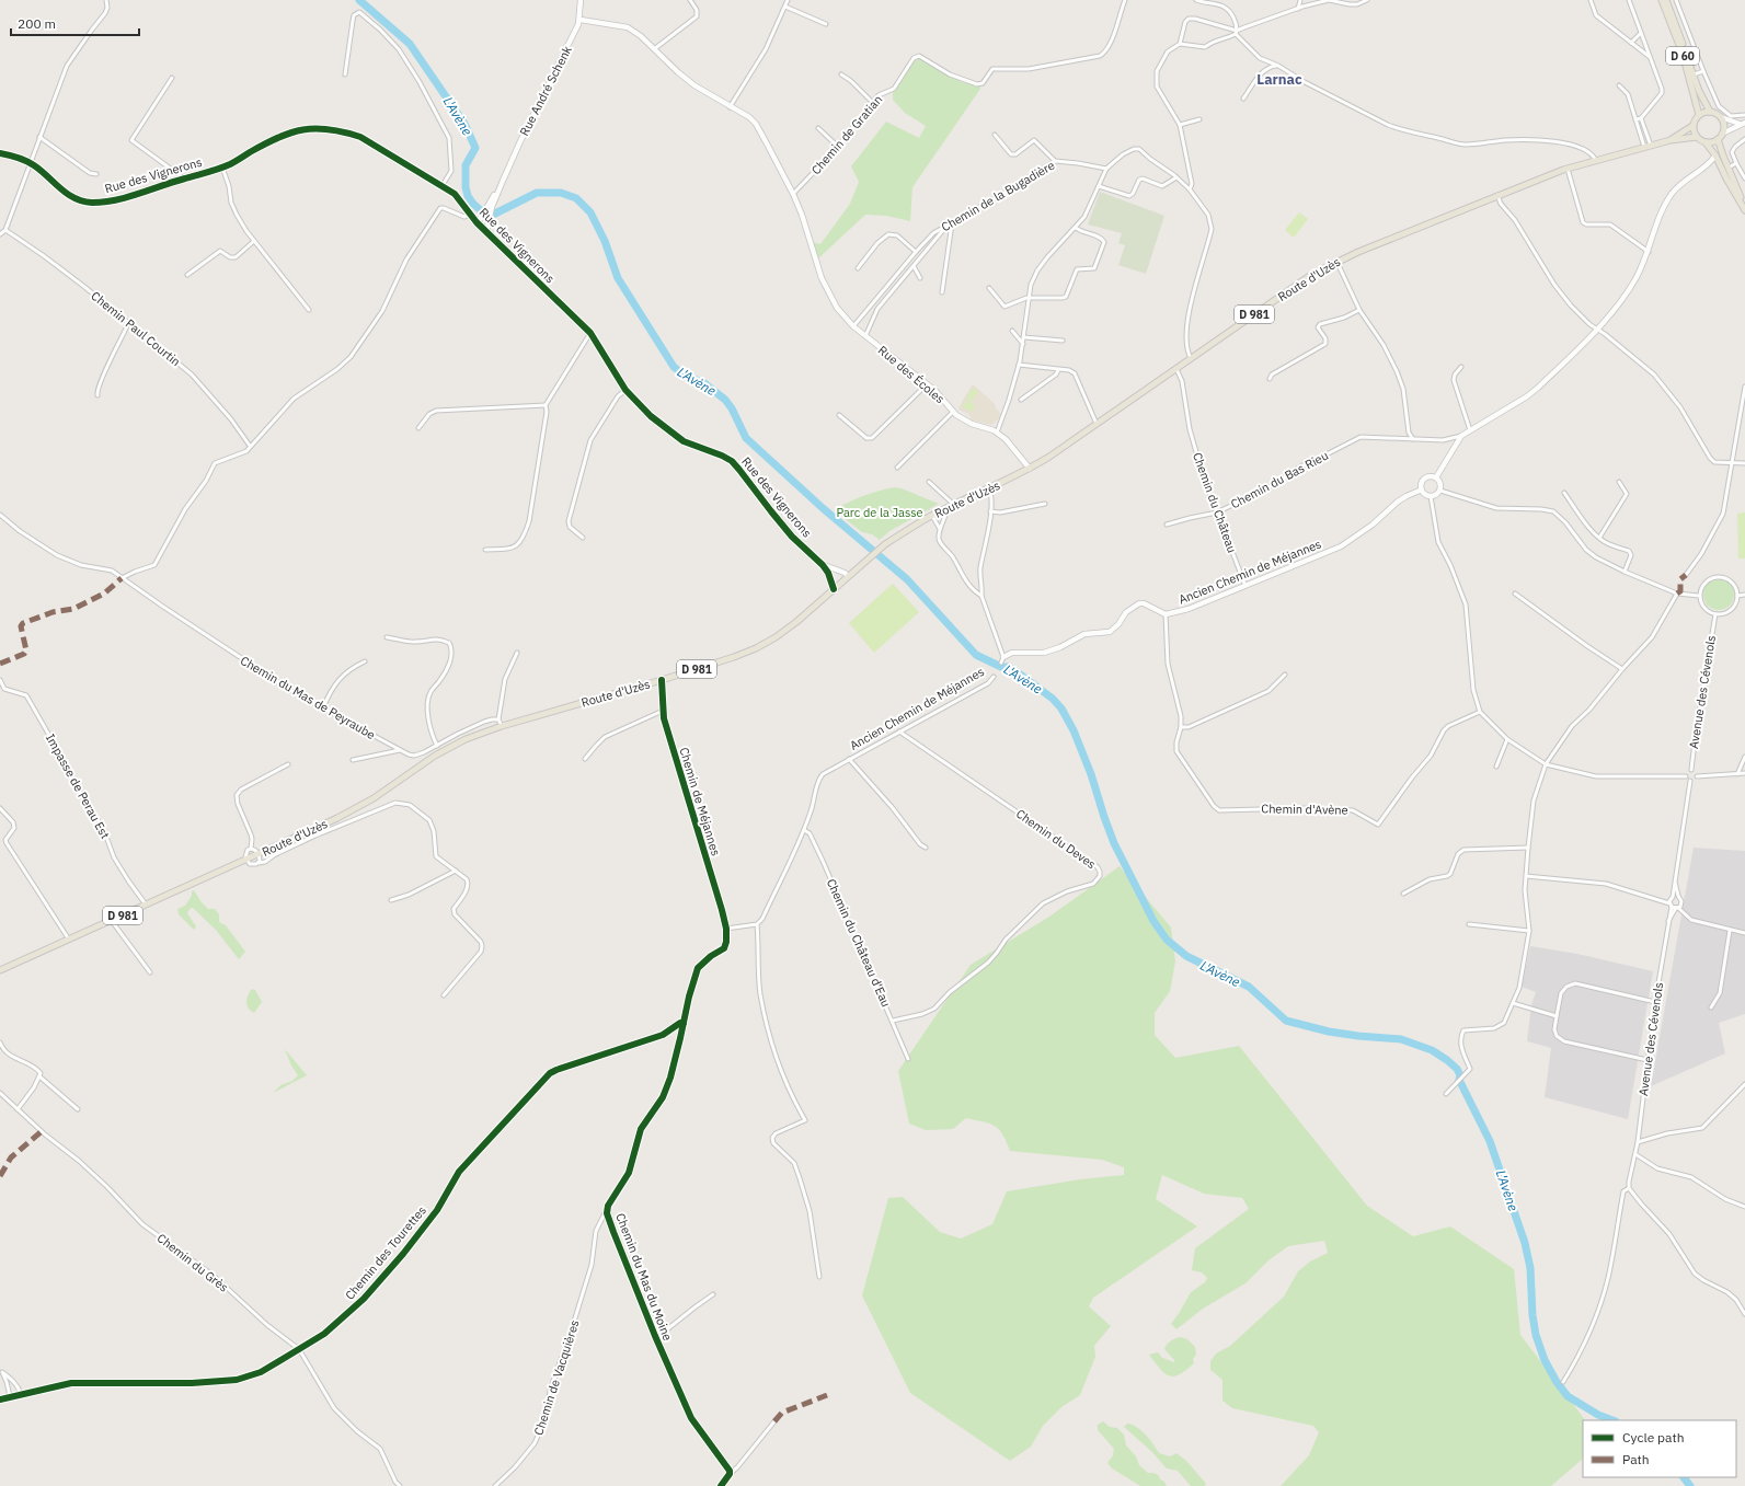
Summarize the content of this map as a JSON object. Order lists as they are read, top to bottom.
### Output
{
  "streets": {
    "main road": ["D 60", "Route d'Uzès", "D 981"],
    "street": [
      "Rue André Schenk",
      "Chemin de Gratian",
      "Rue des Vignerons",
      "Chemin de la Bugadière",
      "Chemin Paul Courtin",
      "Rue des Écoles",
      "Chemin du Bas Rieu",
      "Chemin du Château",
      "Ancien Chemin de Méjannes",
      "Avenue des Cévenols",
      "Chemin du Mas de Peyraube",
      "Impasse de Perau Est",
      "Chemin de Méjannes",
      "Chemin d'Avène",
      "Chemin du Deves",
      "Chemin du Château d'Eau",
      "Chemin des Tourettes",
      "Chemin du Grès",
      "Chemin du Mas du Moine",
      "Chemin de Vacquières"
    ]
  },
  "crossings": [
    ["D 60", "Route d'Uzès"],
    ["Rue André Schenk", "Rue des Vignerons"],
    ["Rue André Schenk", "Rue des Écoles"],
    ["Chemin de Gratian", "Rue des Écoles"],
    ["Rue des Vignerons", "Route d'Uzès"],
    ["Chemin de la Bugadière", "Rue des Écoles"],
    ["Route d'Uzès", "Rue des Écoles"],
    ["Route d'Uzès", "Chemin du Château"],
    ["Route d'Uzès", "Impasse de Perau Est"],
    ["Route d'Uzès", "Chemin de Méjannes"],
    ["Chemin du Bas Rieu", "Chemin du Château"],
    ["Chemin du Château", "Ancien Chemin de Méjannes"],
    ["Ancien Chemin de Méjannes", "Chemin d'Avène"],
    ["Ancien Chemin de Méjannes", "Chemin du Deves"],
    ["Ancien Chemin de Méjannes", "Chemin du Château d'Eau"],
    ["Chemin de Méjannes", "Chemin du Mas du Moine"],
    ["Chemin du Deves", "Chemin du Château d'Eau"],
    ["Chemin des Tourettes", "Chemin du Grès"],
    ["Chemin des Tourettes", "Chemin du Mas du Moine"],
    ["Chemin du Mas du Moine", "Chemin de Vacquières"]
  ],
  "districts": ["Larnac"],
  "water": ["L'Avène"],
  "parks": ["Parc de la Jasse"],
  "legend": ["Cycle path", "Path"],
  "scale_bar": "200 m"
}
